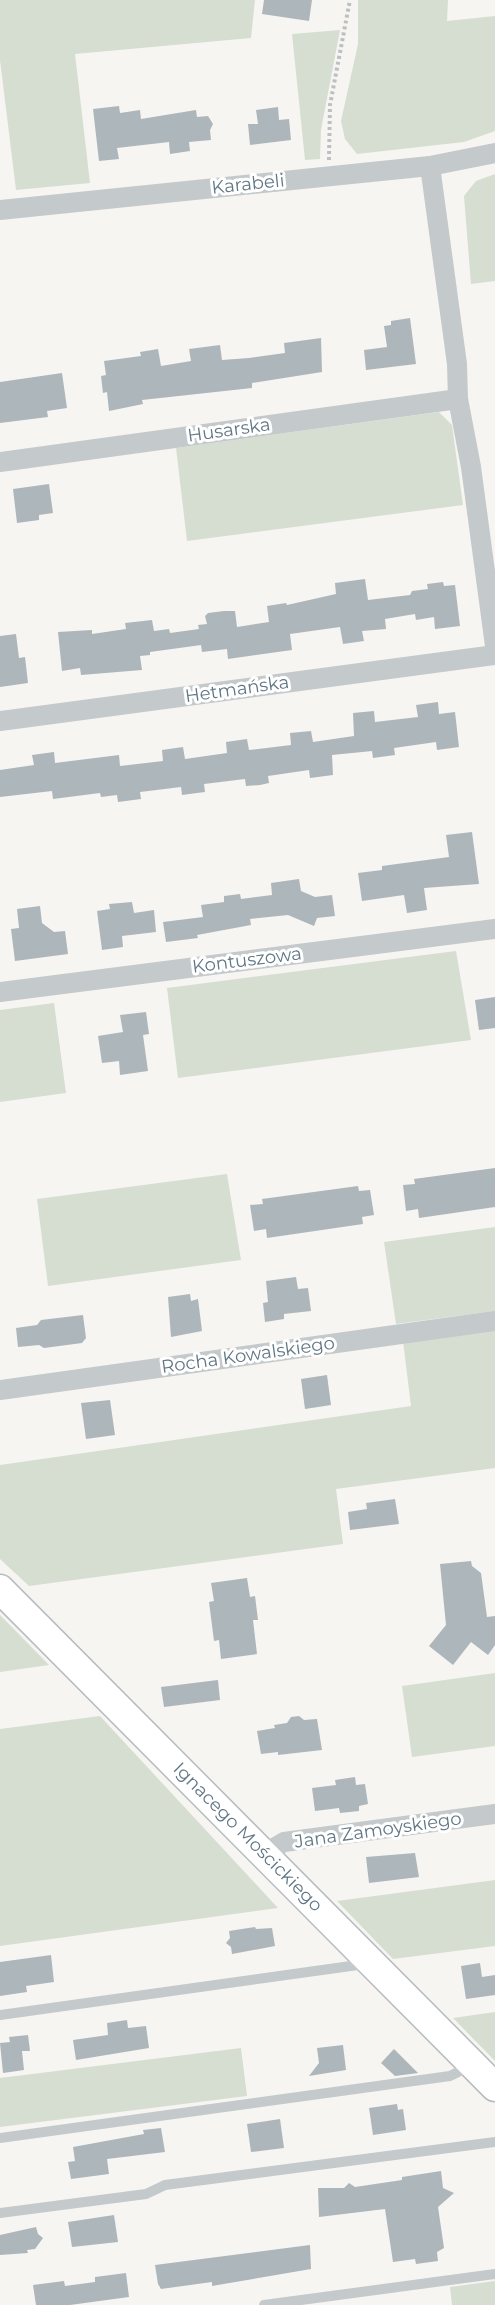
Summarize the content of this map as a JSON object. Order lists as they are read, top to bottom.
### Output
{
  "streets": {
    "street": [
      "Karabeli",
      "Husarska",
      "Hetmańska",
      "Kontuszowa",
      "Rocha Kowalskiego",
      "Jana Zamoyskiego",
      "Ignacego Mościckiego"
    ]
  },
  "crossings": [
    ["Jana Zamoyskiego", "Ignacego Mościckiego"]
  ]
}
